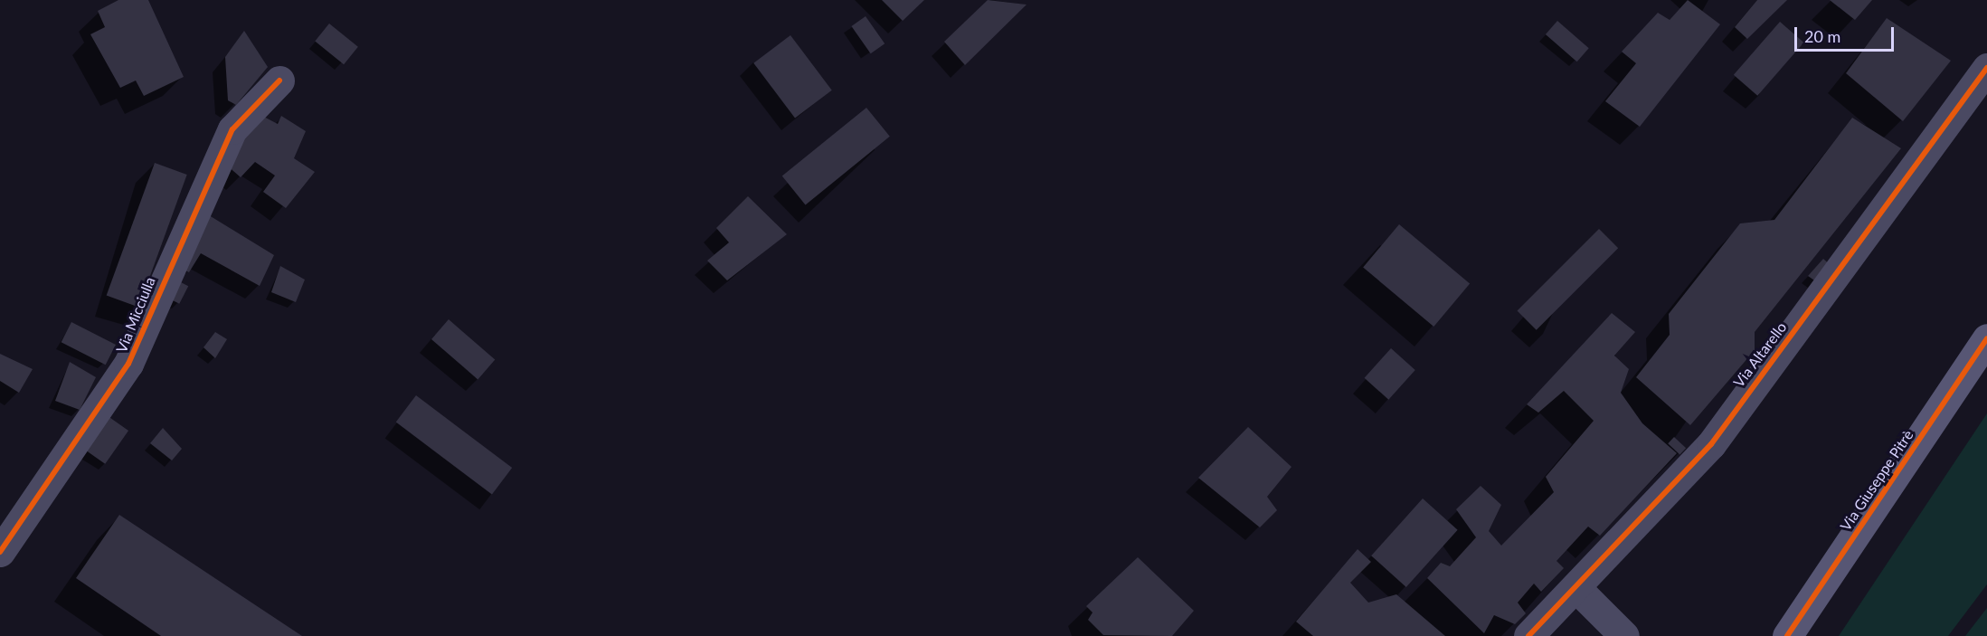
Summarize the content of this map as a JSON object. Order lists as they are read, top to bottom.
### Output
{
  "streets": {
    "street": ["Via Micciulla", "Via Altarello", "Via Giuseppe Pitrè"]
  },
  "scale_bar": "20 m"
}
